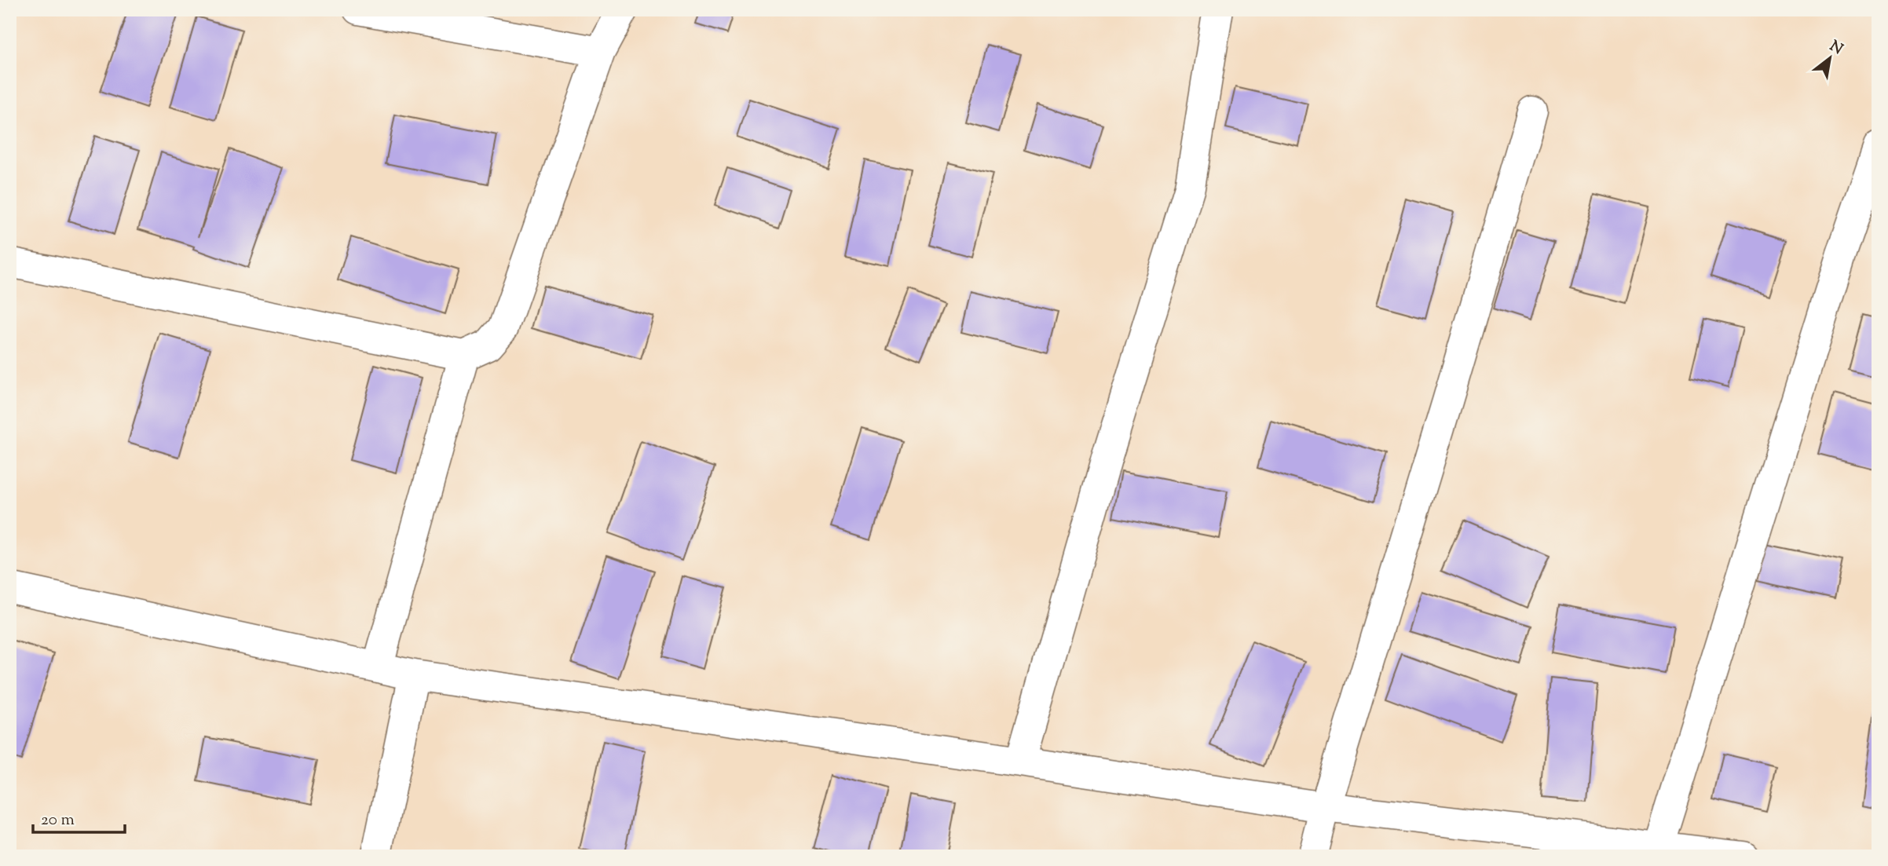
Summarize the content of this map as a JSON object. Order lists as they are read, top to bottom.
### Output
{
  "scale_bar": "20 m",
  "north": "top right"
}
